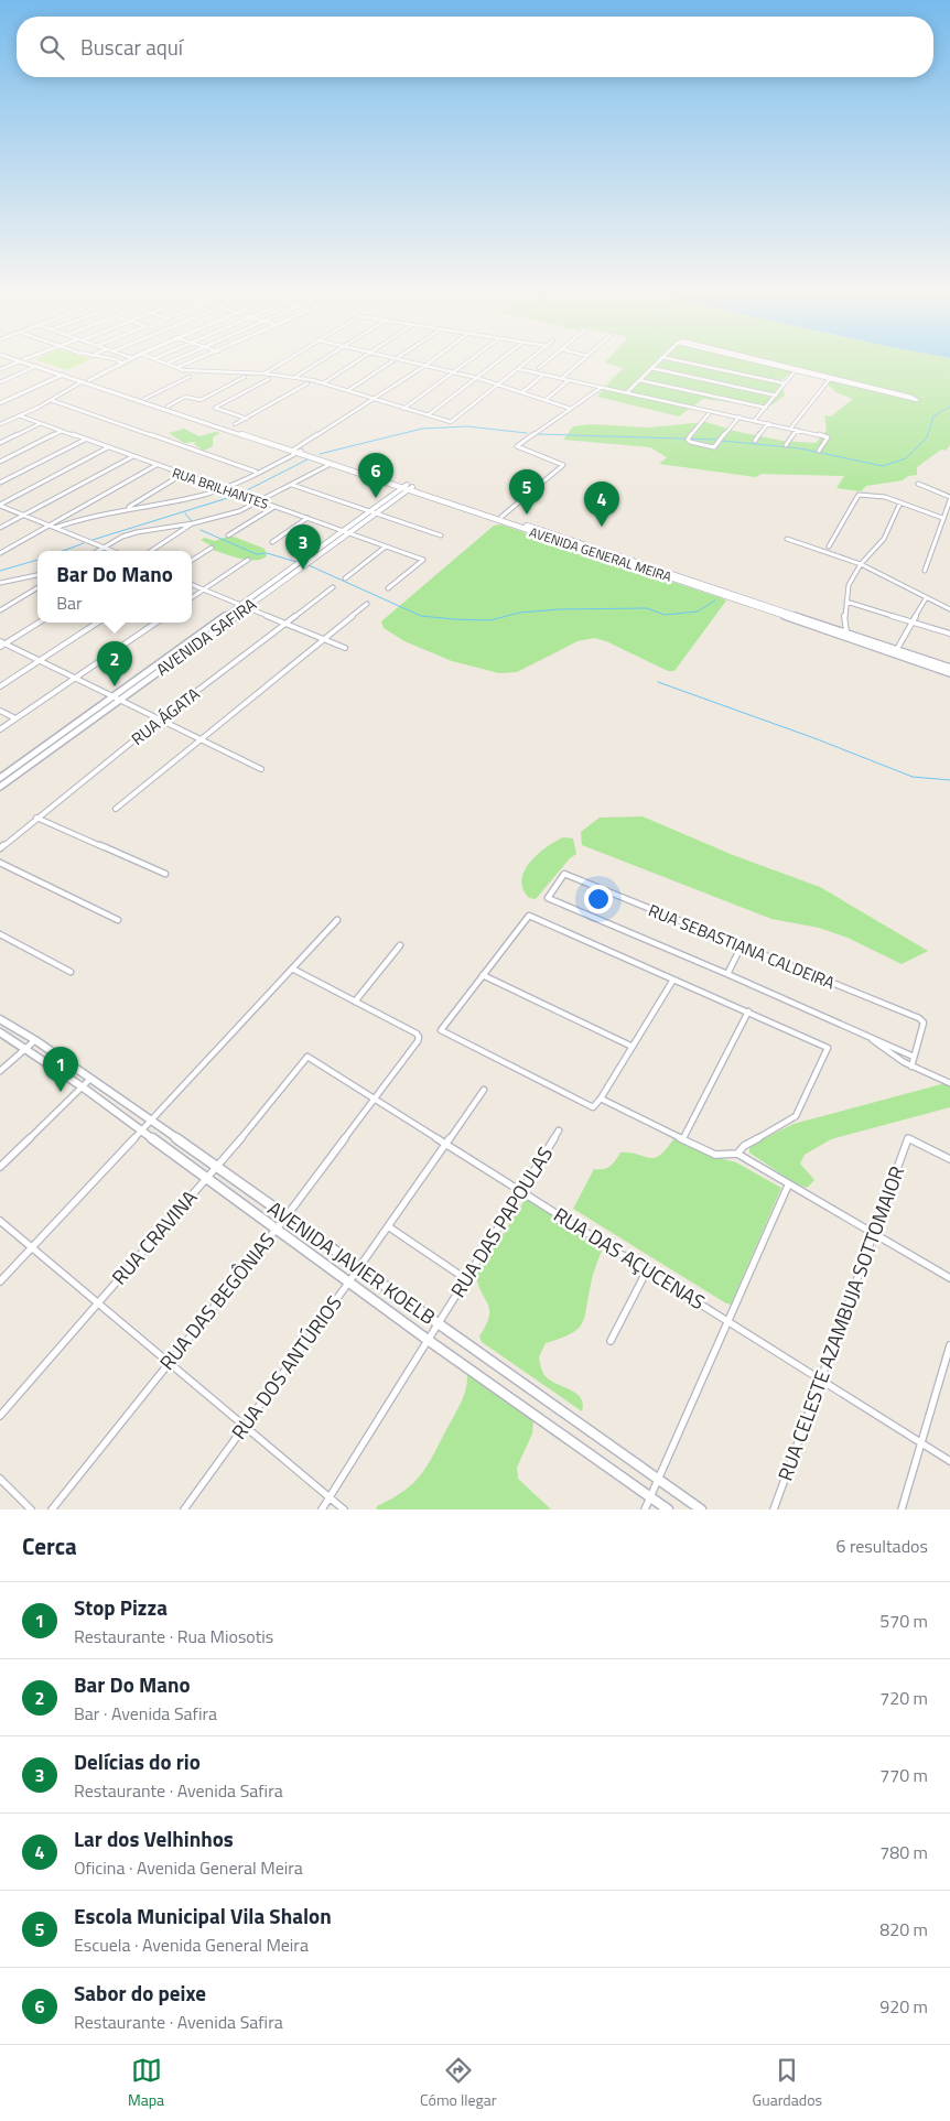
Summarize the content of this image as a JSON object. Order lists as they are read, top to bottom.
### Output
{
  "streets": {
    "main road": ["AVENIDA GENERAL MEIRA"],
    "street": [
      "RUA BRILHANTES",
      "AVENIDA SAFIRA",
      "RUA ÁGATA",
      "RUA SEBASTIANA CALDEIRA",
      "RUA DAS PAPOULAS",
      "RUA CRAVINA",
      "RUA DAS AÇUCENAS",
      "AVENIDA JAVIER KOELB",
      "RUA DAS BEGÔNIAS",
      "RUA CELESTE AZAMBUJA SOTTOMAIOR",
      "RUA DOS ANTÚRIOS"
    ]
  },
  "crossings": [
    ["RUA BRILHANTES", "AVENIDA SAFIRA"],
    ["AVENIDA GENERAL MEIRA", "AVENIDA SAFIRA"],
    ["RUA DAS PAPOULAS", "RUA DAS AÇUCENAS"],
    ["RUA DAS PAPOULAS", "AVENIDA JAVIER KOELB"],
    ["RUA CRAVINA", "RUA DAS AÇUCENAS"],
    ["RUA CRAVINA", "AVENIDA JAVIER KOELB"],
    ["RUA DAS AÇUCENAS", "RUA DAS BEGÔNIAS"],
    ["RUA DAS AÇUCENAS", "RUA CELESTE AZAMBUJA SOTTOMAIOR"],
    ["RUA DAS AÇUCENAS", "RUA DOS ANTÚRIOS"],
    ["AVENIDA JAVIER KOELB", "RUA DAS BEGÔNIAS"],
    ["AVENIDA JAVIER KOELB", "RUA DOS ANTÚRIOS"]
  ],
  "page": {
    "search": "Buscar aquí",
    "pins": [
      "6",
      "5",
      "4",
      "3",
      "2",
      "1"
    ],
    "popup": ["Bar Do Mano", "Bar"],
    "heading": ["Cerca", "6 resultados"],
    "list": [
      {
        "mark": "1",
        "name": "Stop Pizza",
        "note": "Restaurante · Rua Miosotis",
        "value": "570 m"
      },
      {
        "mark": "2",
        "name": "Bar Do Mano",
        "note": "Bar · Avenida Safira",
        "value": "720 m"
      },
      {
        "mark": "3",
        "name": "Delícias do rio",
        "note": "Restaurante · Avenida Safira",
        "value": "770 m"
      },
      {
        "mark": "4",
        "name": "Lar dos Velhinhos",
        "note": "Oficina · Avenida General Meira",
        "value": "780 m"
      },
      {
        "mark": "5",
        "name": "Escola Municipal Vila Shalon",
        "note": "Escuela · Avenida General Meira",
        "value": "820 m"
      },
      {
        "mark": "6",
        "name": "Sabor do peixe",
        "note": "Restaurante · Avenida Safira",
        "value": "920 m"
      }
    ],
    "nav": ["Mapa", "Cómo llegar", "Guardados"]
  }
}
